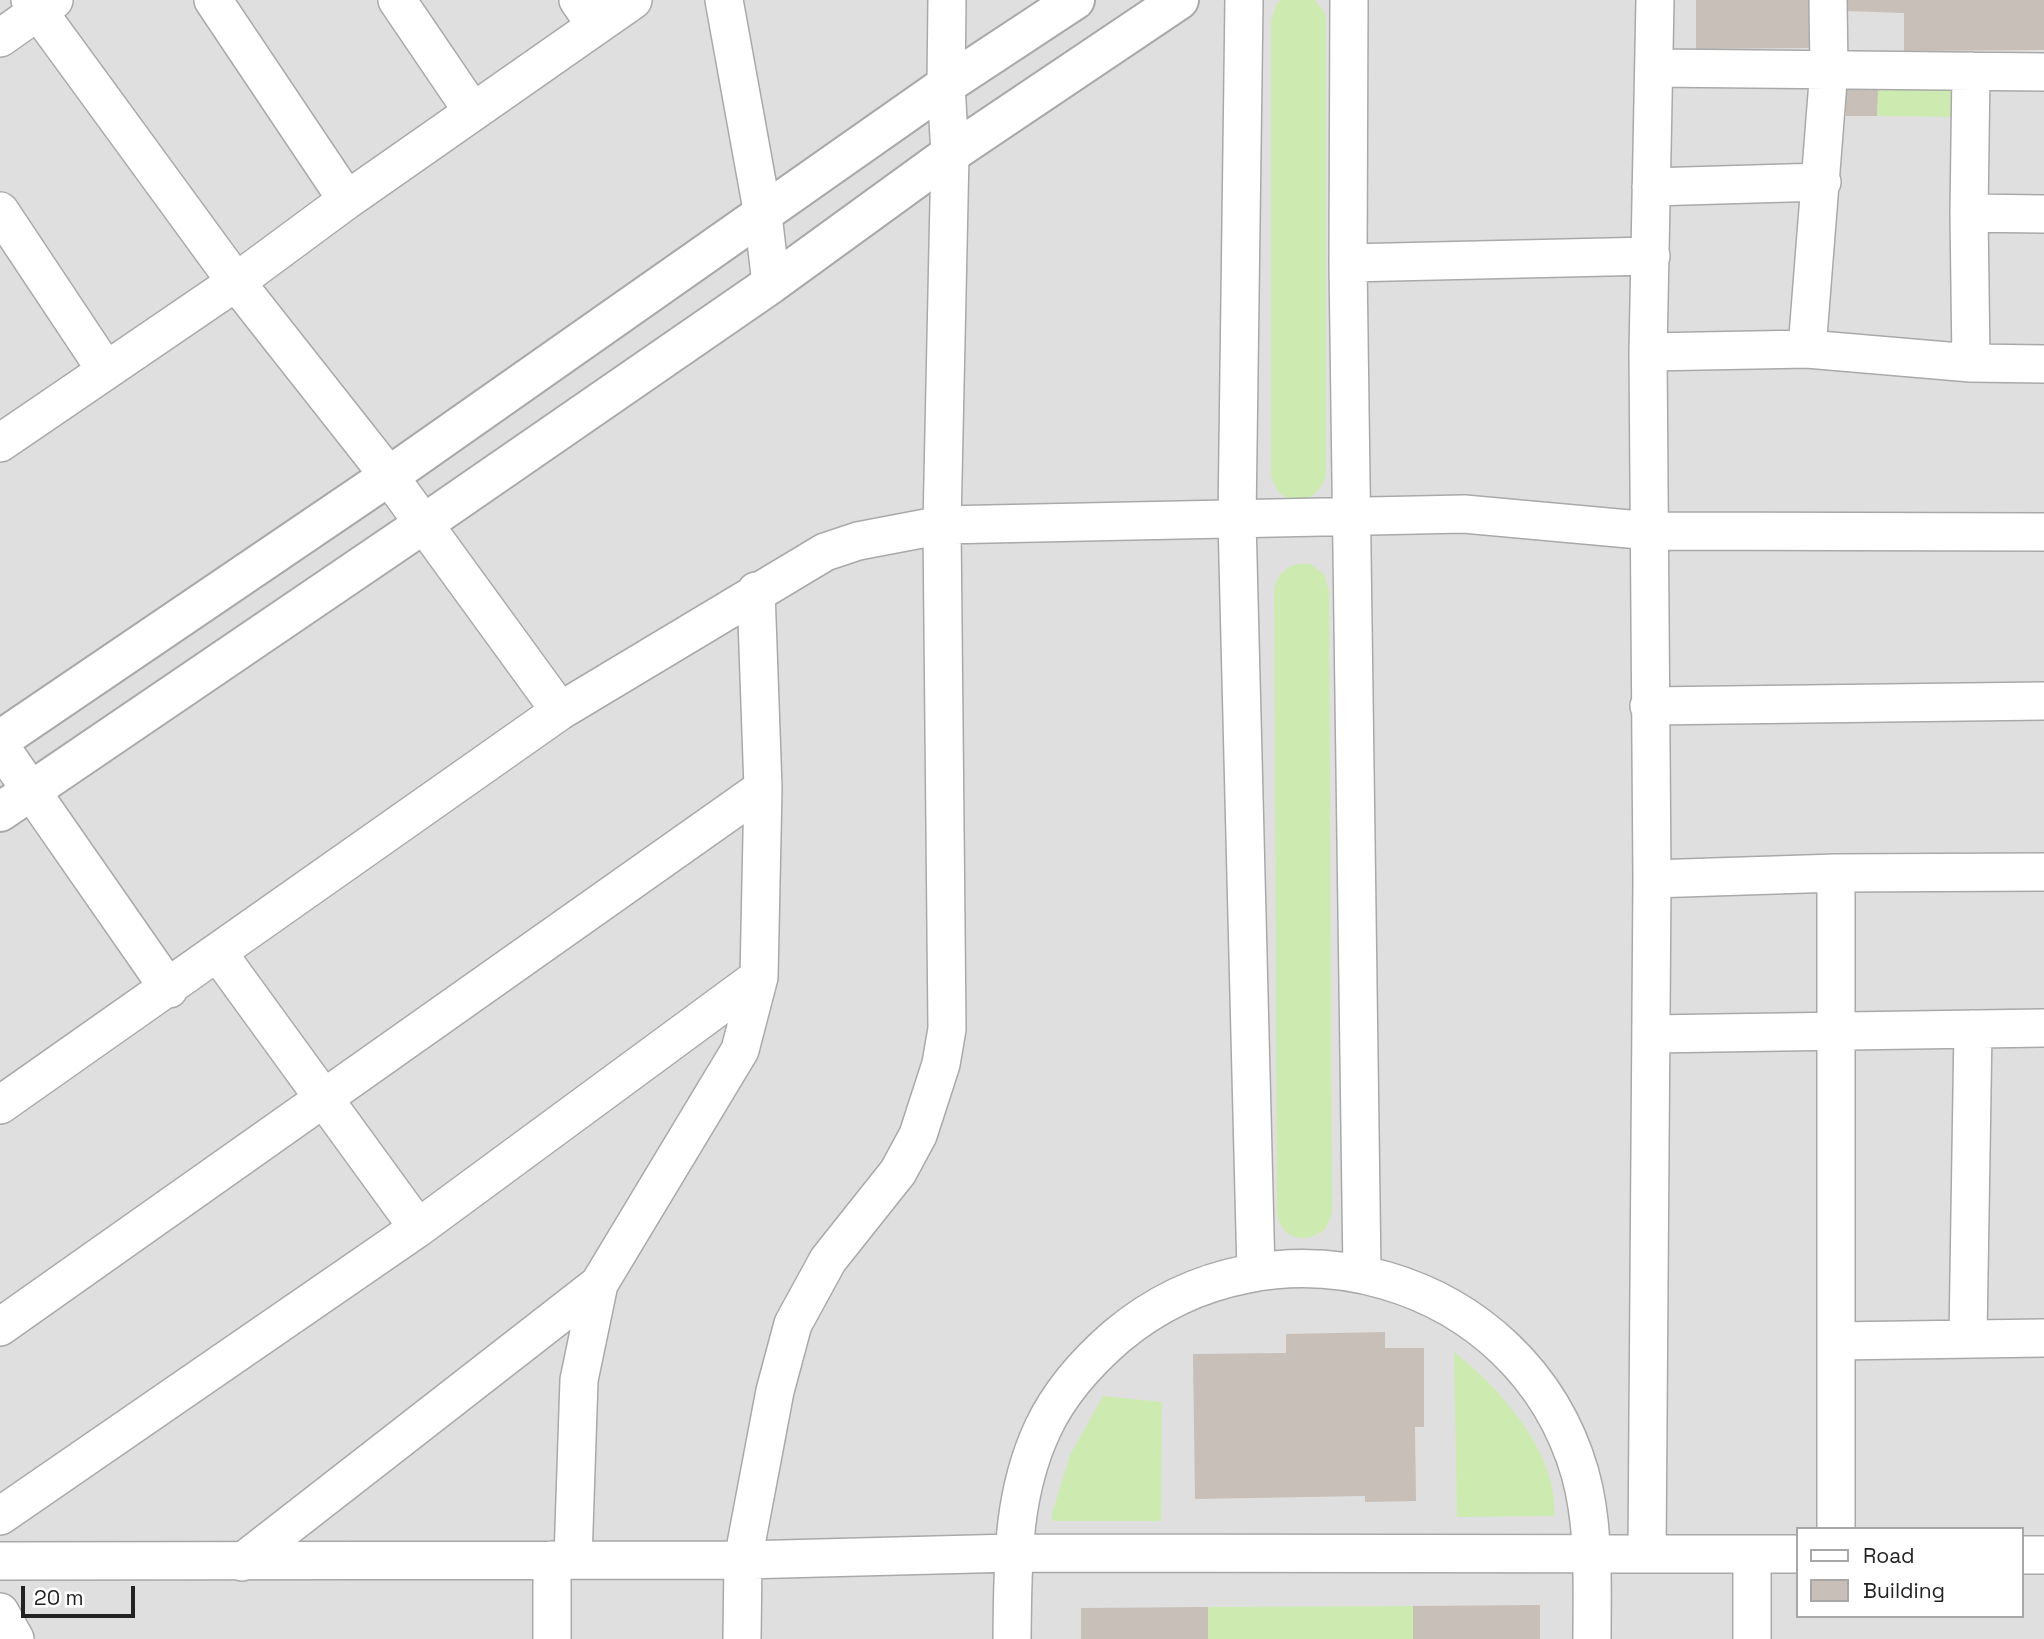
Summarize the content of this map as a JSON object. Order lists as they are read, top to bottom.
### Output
{
  "legend": ["Road", "Building"],
  "scale_bar": "20 m"
}
